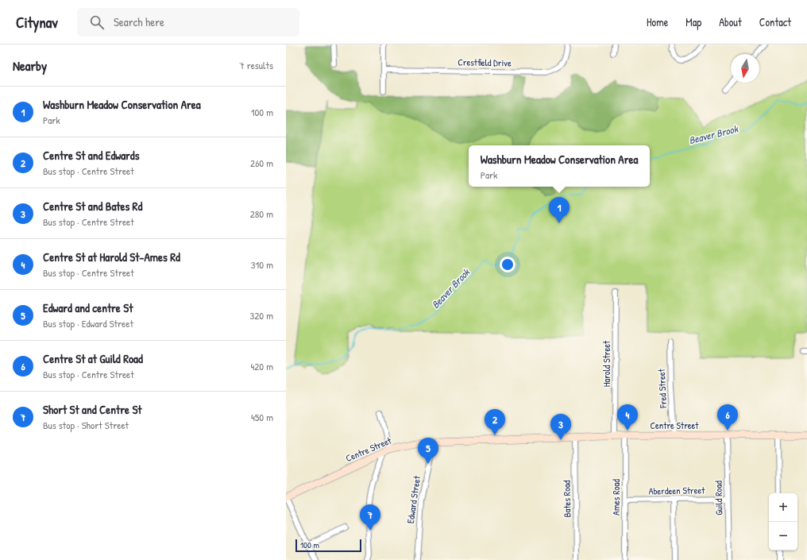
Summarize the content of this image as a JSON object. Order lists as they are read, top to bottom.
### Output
{
  "streets": {
    "main road": ["Centre Street"],
    "street": [
      "Crestfield Drive",
      "Harold Street",
      "Fred Street",
      "Aberdeen Street",
      "Ames Road",
      "Guild Road",
      "Bates Road",
      "Edward Street"
    ]
  },
  "crossings": [
    ["Harold Street", "Centre Street"],
    ["Fred Street", "Centre Street"],
    ["Centre Street", "Ames Road"],
    ["Centre Street", "Guild Road"],
    ["Centre Street", "Bates Road"],
    ["Centre Street", "Edward Street"],
    ["Aberdeen Street", "Ames Road"],
    ["Aberdeen Street", "Guild Road"]
  ],
  "water": ["Beaver Brook"],
  "scale_bar": "100 m",
  "north": "bottom",
  "page": {
    "header": "Citynav",
    "search": "Search here",
    "nav": [
      "Home",
      "Map",
      "About",
      "Contact"
    ],
    "heading": ["Nearby", "7 results"],
    "list": [
      {
        "mark": "1",
        "name": "Washburn Meadow Conservation Area",
        "note": "Park",
        "value": "100 m"
      },
      {
        "mark": "2",
        "name": "Centre St and Edwards",
        "note": "Bus stop · Centre Street",
        "value": "260 m"
      },
      {
        "mark": "3",
        "name": "Centre St and Bates Rd",
        "note": "Bus stop · Centre Street",
        "value": "280 m"
      },
      {
        "mark": "4",
        "name": "Centre St at Harold St-Ames Rd",
        "note": "Bus stop · Centre Street",
        "value": "310 m"
      },
      {
        "mark": "5",
        "name": "Edward and centre St",
        "note": "Bus stop · Edward Street",
        "value": "320 m"
      },
      {
        "mark": "6",
        "name": "Centre St at Guild Road",
        "note": "Bus stop · Centre Street",
        "value": "420 m"
      },
      {
        "mark": "7",
        "name": "Short St and Centre St",
        "note": "Bus stop · Short Street",
        "value": "450 m"
      }
    ],
    "popup": ["Washburn Meadow Conservation Area", "Park"],
    "pins": [
      "1",
      "4",
      "6",
      "2",
      "3",
      "5",
      "7"
    ],
    "map_buttons": ["+", "−"],
    "scale": "100 m"
  }
}
